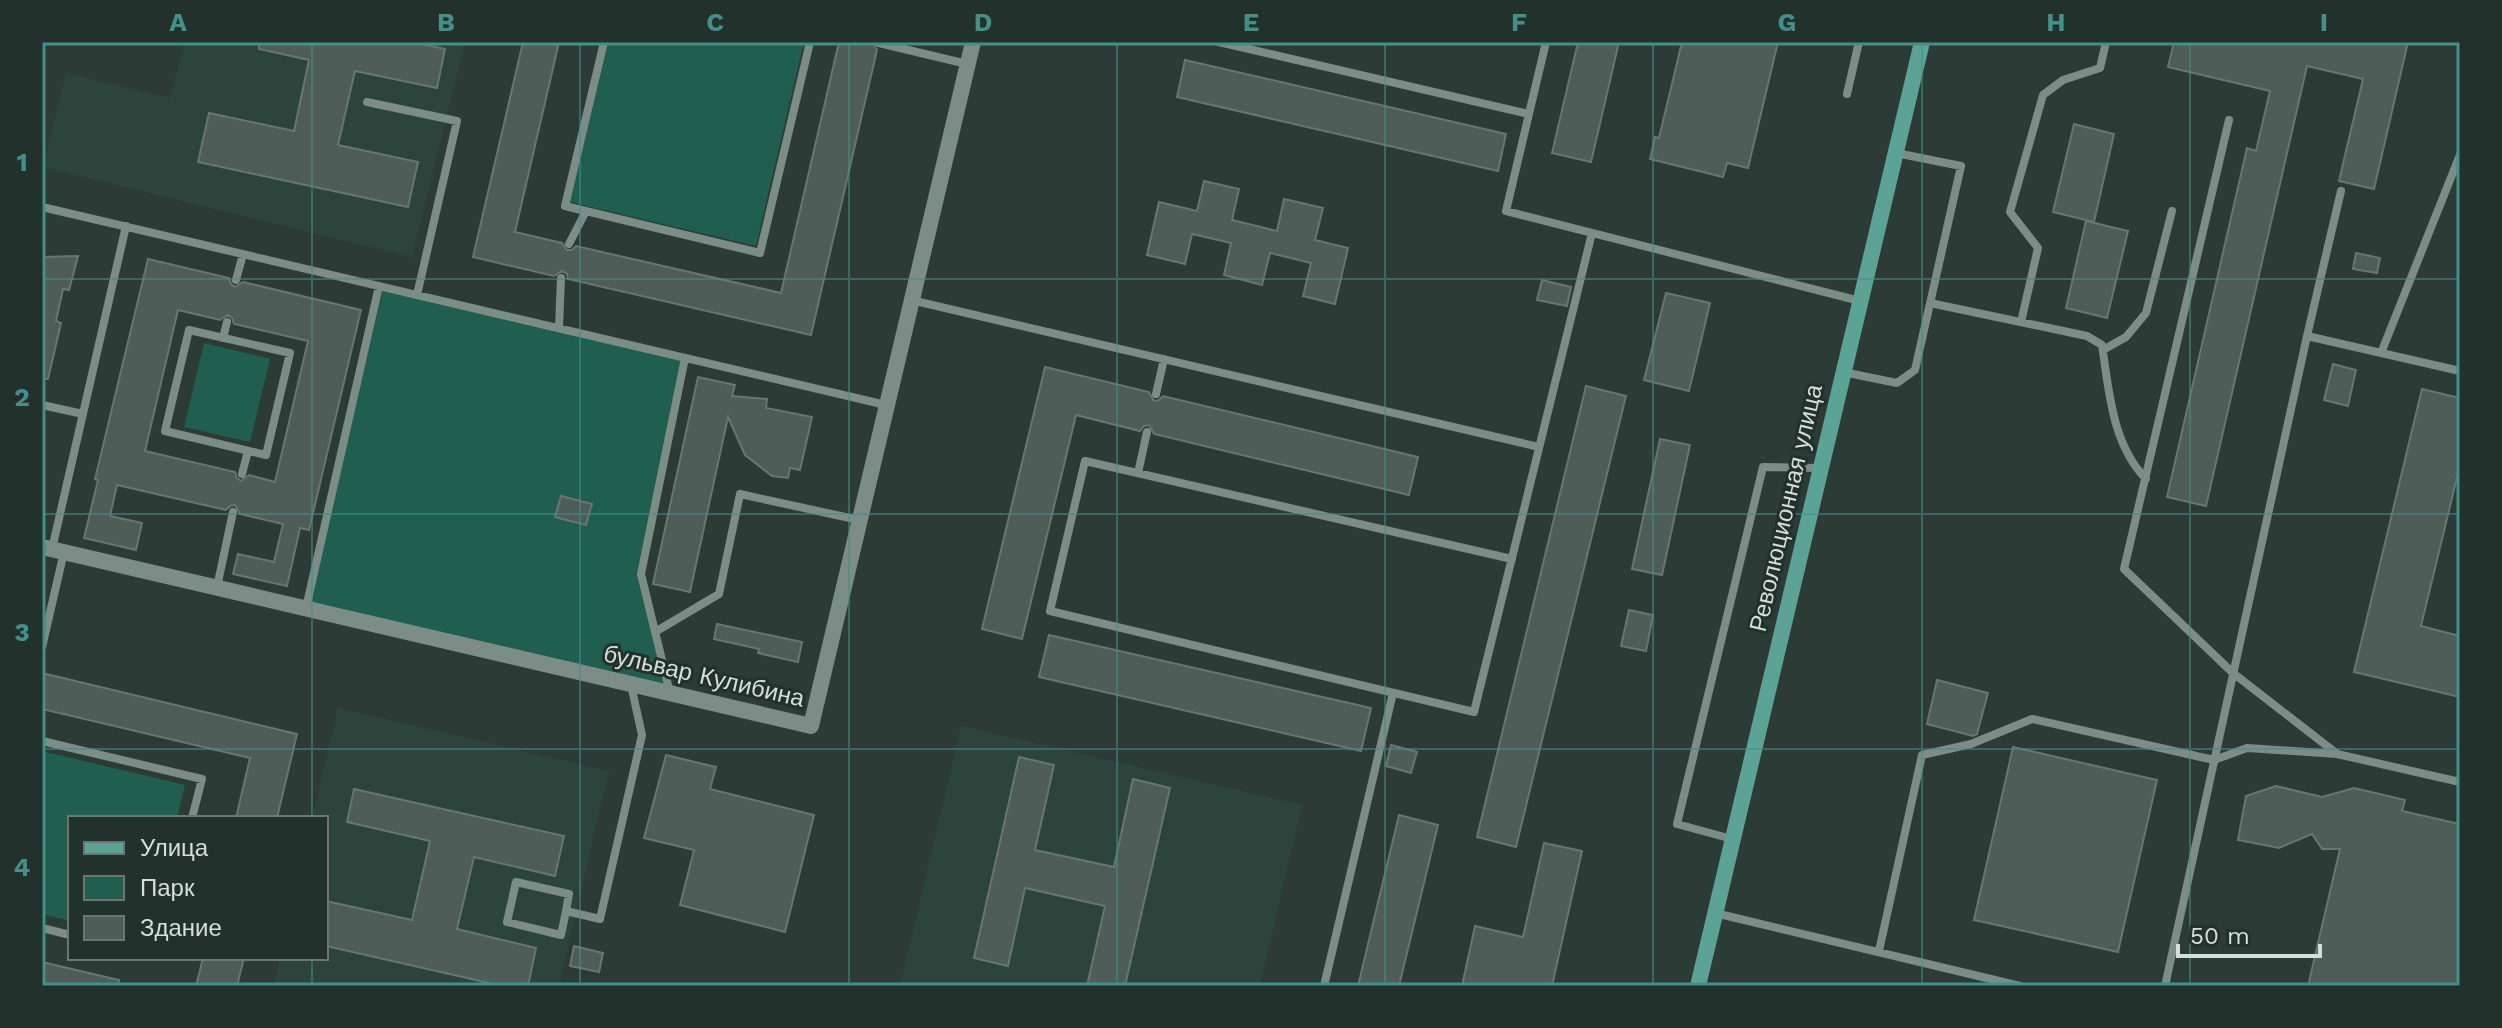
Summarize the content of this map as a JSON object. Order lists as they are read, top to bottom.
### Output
{
  "streets": {
    "main road": ["Революционная улица"],
    "street": ["бульвар Кулибина"]
  },
  "legend": ["Улица", "Парк", "Здание"],
  "scale_bar": "50 m",
  "grid": {
    "columns": [
      "A",
      "B",
      "C",
      "D",
      "E",
      "F",
      "G",
      "H",
      "I"
    ],
    "rows": [
      "1",
      "2",
      "3",
      "4"
    ]
  }
}
